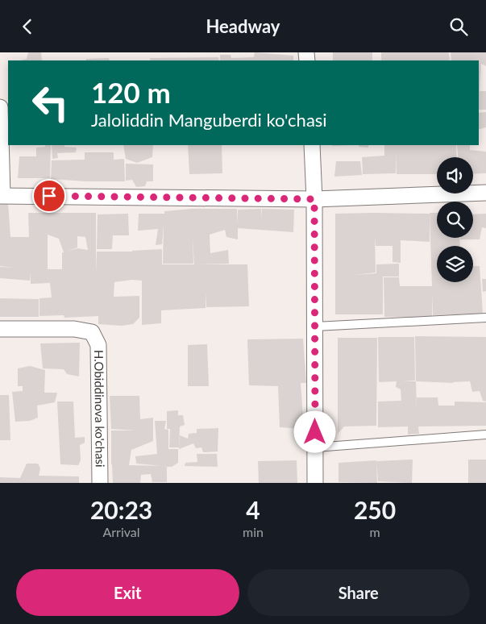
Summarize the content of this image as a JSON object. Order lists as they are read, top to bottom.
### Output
{
  "streets": {
    "street": ["H.Obiddinova ko'chasi"]
  },
  "page": {
    "header": "Headway",
    "turn": ["120 m", "Jaloliddin Manguberdi ko'chasi"],
    "eta": [
      "20:23",
      "Arrival",
      "4",
      "min",
      "250",
      "m"
    ],
    "buttons": ["Exit", "Share"]
  }
}
